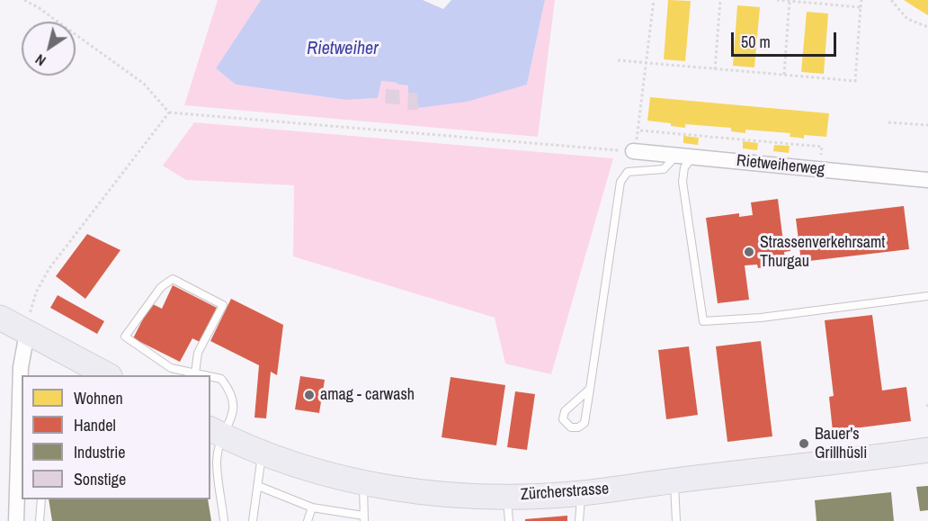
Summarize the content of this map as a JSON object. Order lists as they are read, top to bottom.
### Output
{
  "streets": {
    "main road": ["Zürcherstrasse"],
    "street": ["Rietweiherweg"]
  },
  "water": ["Rietweiher"],
  "places": ["Strassenverkehrsamt Thurgau", "amag - carwash", "Bauer's Grillhüsli"],
  "legend": [
    "Wohnen",
    "Handel",
    "Industrie",
    "Sonstige"
  ],
  "scale_bar": "50 m",
  "north": "bottom left"
}
